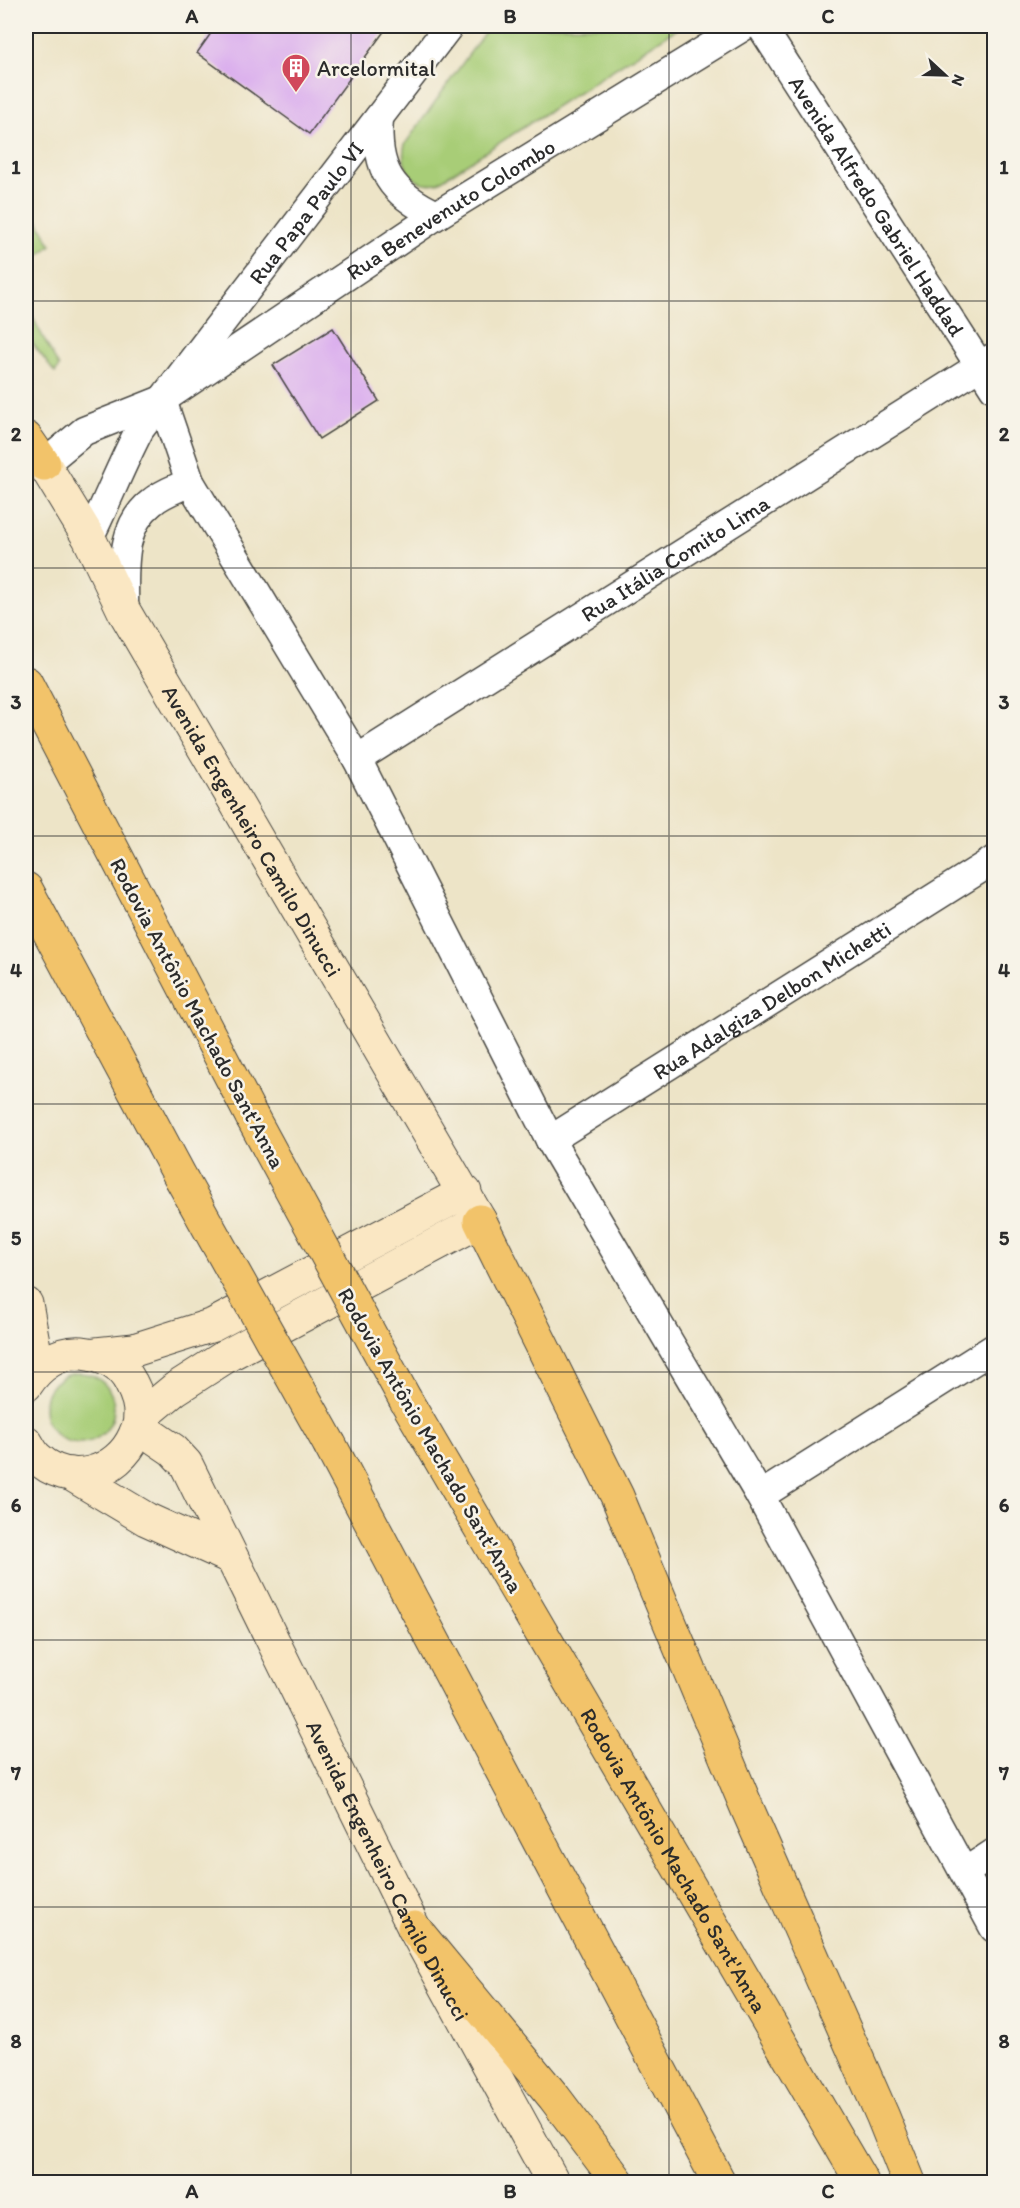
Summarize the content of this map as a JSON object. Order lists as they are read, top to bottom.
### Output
{
  "streets": {
    "highway": ["Rodovia Antônio Machado Sant'Anna"],
    "street": [
      "Avenida Alfredo Gabriel Haddad",
      "Rua Benevenuto Colombo",
      "Rua Papa Paulo VI",
      "Rua Itália Comito Lima",
      "Avenida Engenheiro Camilo Dinucci",
      "Rua Adalgiza Delbon Michetti"
    ]
  },
  "crossings": [
    ["Avenida Alfredo Gabriel Haddad", "Rua Itália Comito Lima"],
    ["Rua Benevenuto Colombo", "Rua Papa Paulo VI"],
    ["Rua Benevenuto Colombo", "Avenida Engenheiro Camilo Dinucci"]
  ],
  "places": {
    "building": ["Arcelormital"]
  },
  "north": "right",
  "grid": {
    "columns": ["A", "B", "C"],
    "rows": [
      "1",
      "2",
      "3",
      "4",
      "5",
      "6",
      "7",
      "8"
    ]
  }
}
